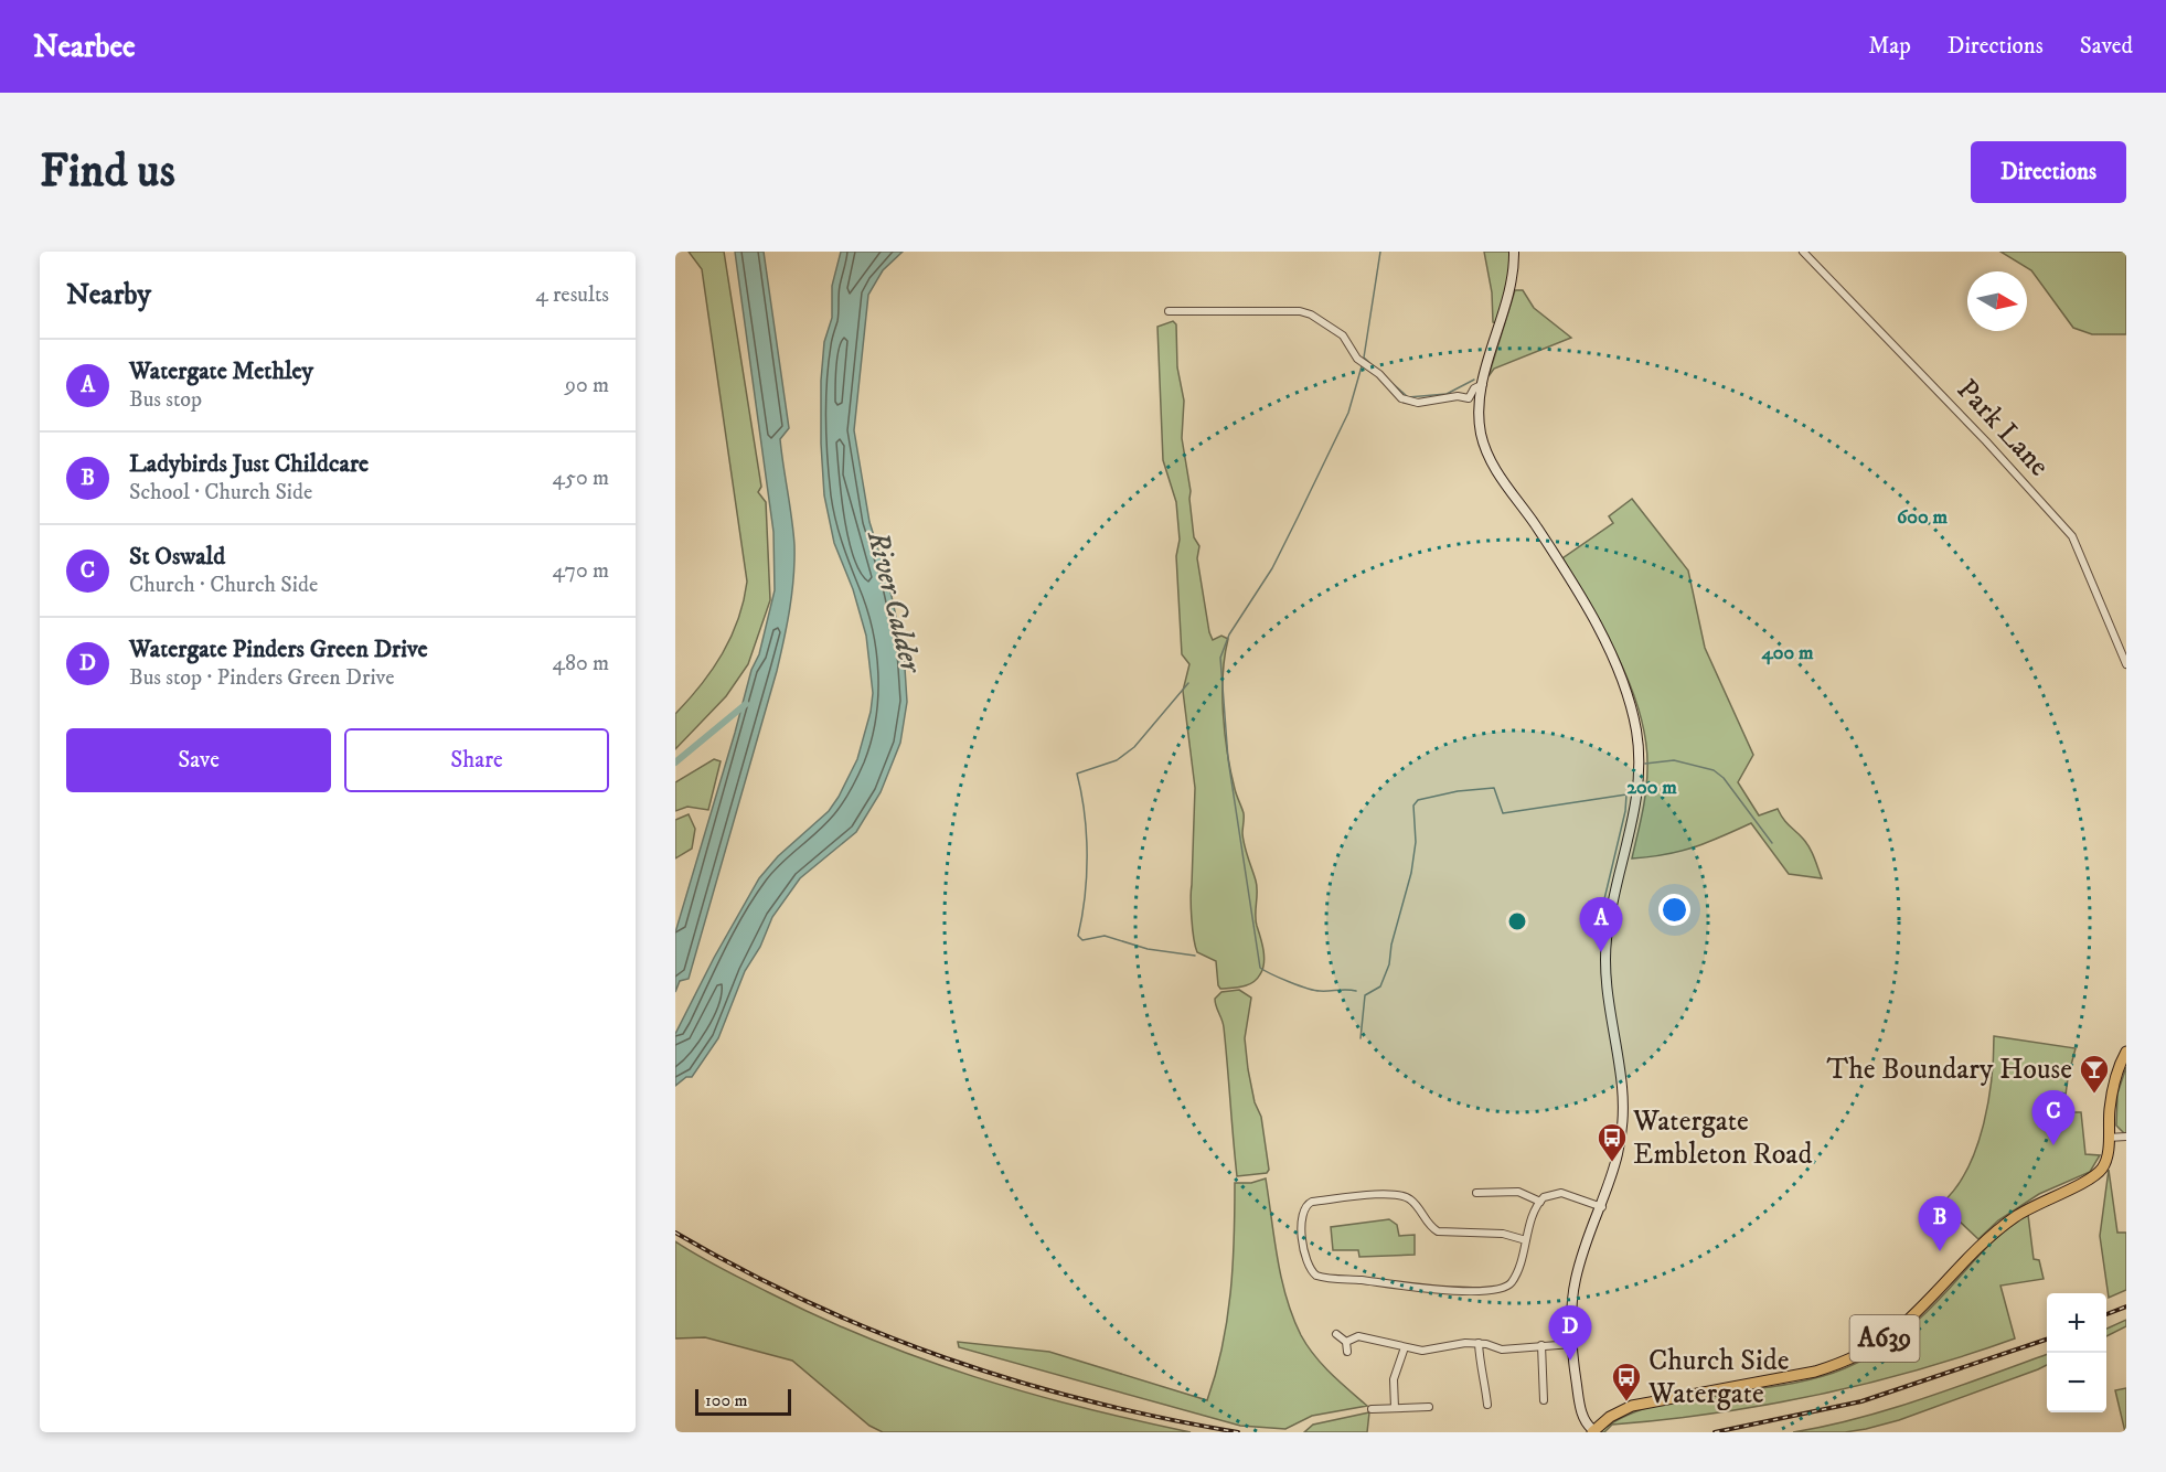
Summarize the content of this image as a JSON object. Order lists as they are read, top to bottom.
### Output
{
  "streets": {
    "main road": ["A639"],
    "street": ["Park Lane"]
  },
  "water": ["River Calder"],
  "places": {
    "bar": ["The Boundary House"],
    "bus stop": ["Watergate Embleton Road", "Church Side Watergate"]
  },
  "scale_bar": "100 m",
  "north": "right",
  "page": {
    "header": "Nearbee",
    "nav": ["Map", "Directions", "Saved"],
    "buttons": [
      "Directions",
      ["Save", "Share"]
    ],
    "title": "Find us",
    "heading": ["Nearby", "4 results"],
    "list": [
      {
        "mark": "A",
        "name": "Watergate Methley",
        "note": "Bus stop",
        "value": "90 m"
      },
      {
        "mark": "B",
        "name": "Ladybirds Just Childcare",
        "note": "School · Church Side",
        "value": "450 m"
      },
      {
        "mark": "C",
        "name": "St Oswald",
        "note": "Church · Church Side",
        "value": "470 m"
      },
      {
        "mark": "D",
        "name": "Watergate Pinders Green Drive",
        "note": "Bus stop · Pinders Green Drive",
        "value": "480 m"
      }
    ],
    "pins": [
      "A",
      "C",
      "B",
      "D"
    ],
    "map_buttons": ["+", "−"],
    "scale": "100 m"
  },
  "rings": ["600 m", "400 m", "200 m"]
}
